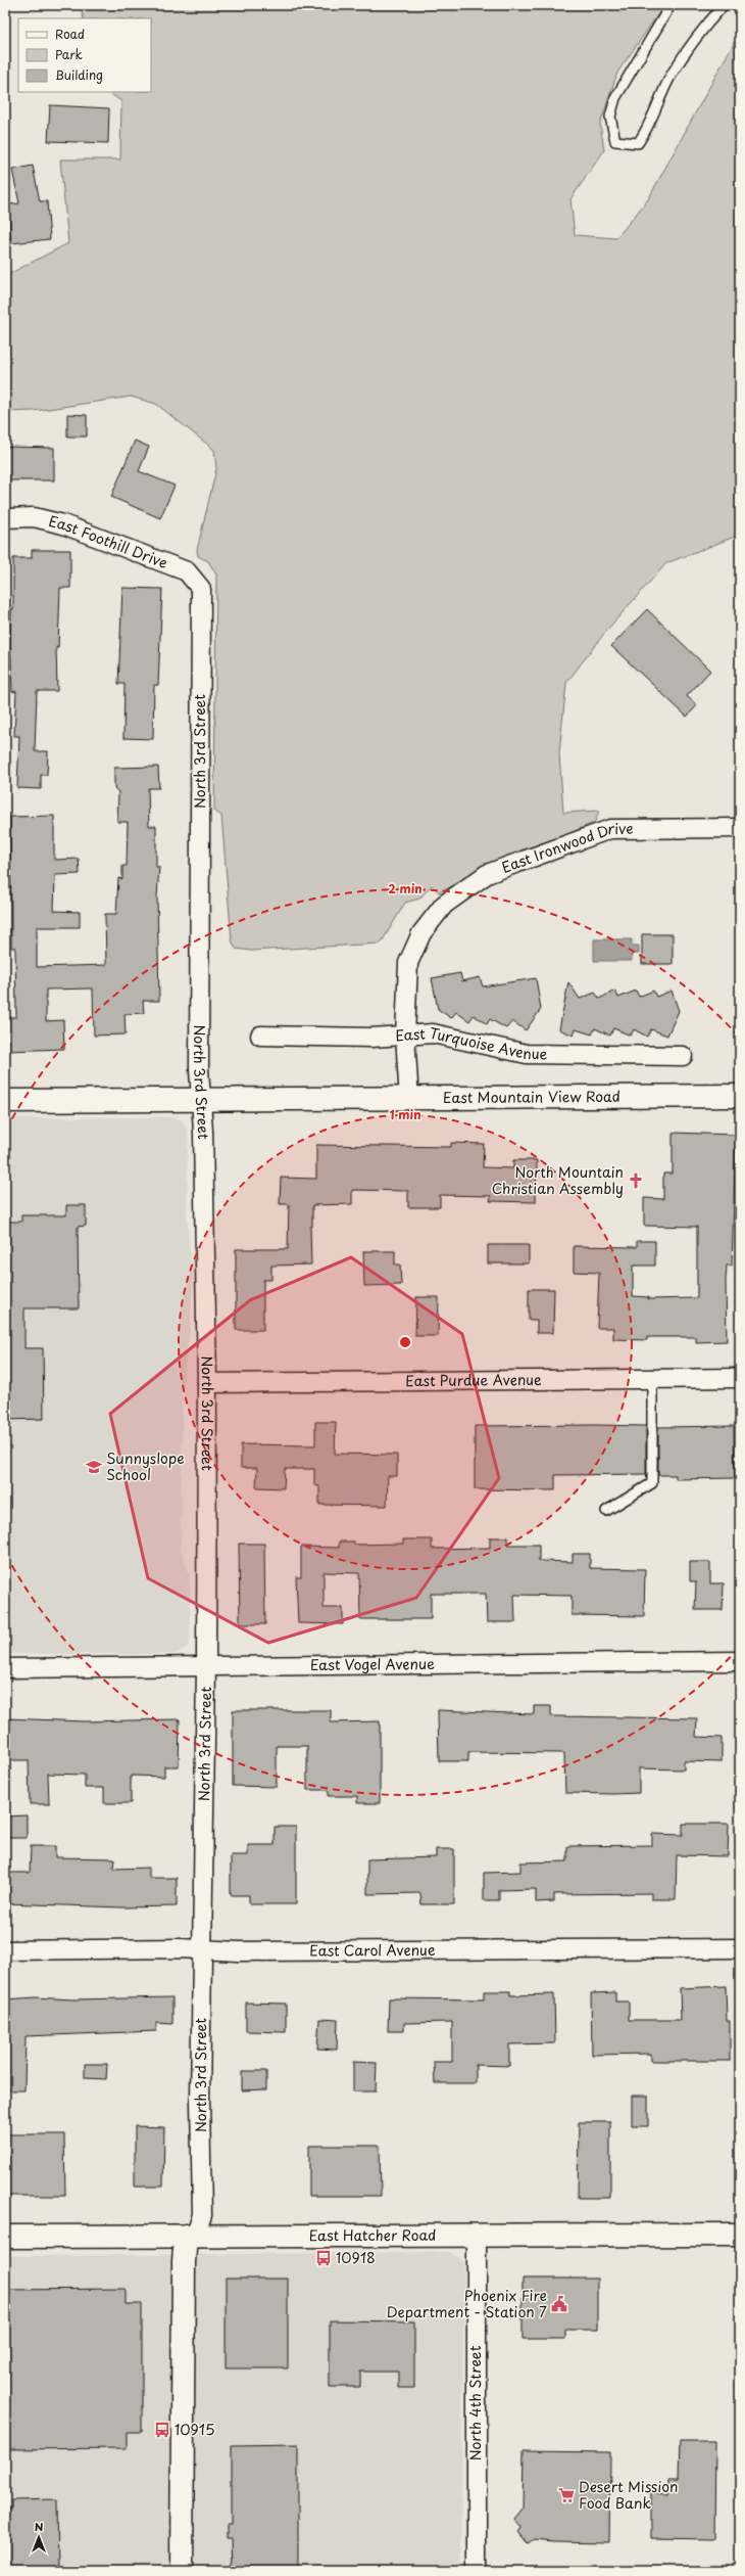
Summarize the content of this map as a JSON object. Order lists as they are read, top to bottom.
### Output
{
  "streets": {
    "street": [
      "East Foothill Drive",
      "North 3rd Street",
      "East Ironwood Drive",
      "East Turquoise Avenue",
      "East Mountain View Road",
      "East Purdue Avenue",
      "East Vogel Avenue",
      "East Carol Avenue",
      "East Hatcher Road",
      "North 4th Street"
    ]
  },
  "crossings": [
    ["East Foothill Drive", "North 3rd Street"],
    ["North 3rd Street", "East Mountain View Road"],
    ["North 3rd Street", "East Purdue Avenue"],
    ["North 3rd Street", "East Vogel Avenue"],
    ["North 3rd Street", "East Carol Avenue"],
    ["North 3rd Street", "East Hatcher Road"],
    ["East Ironwood Drive", "East Turquoise Avenue"],
    ["East Hatcher Road", "North 4th Street"]
  ],
  "places": {
    "church": ["North Mountain Christian Assembly"],
    "school or university": ["Sunnyslope School"],
    "bus stop": ["10918", "10915"],
    "public building": ["Phoenix Fire Department - Station 7"],
    "supermarket": ["Desert Mission Food Bank"]
  },
  "legend": ["Road", "Park", "Building"],
  "north": "top",
  "rings": ["2 min", "1 min"]
}
